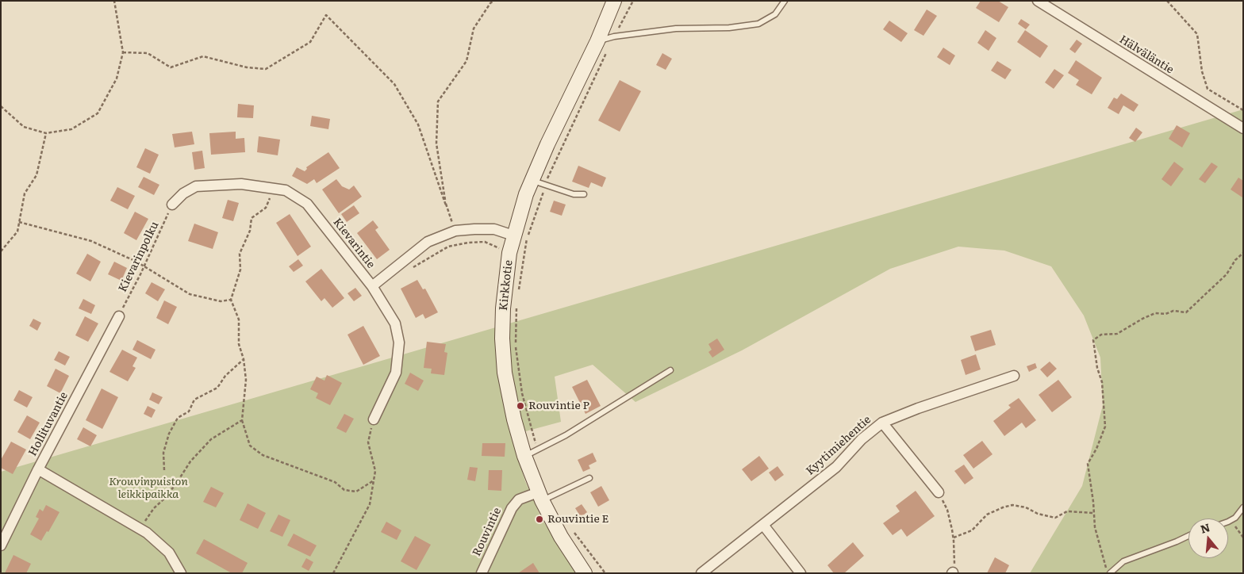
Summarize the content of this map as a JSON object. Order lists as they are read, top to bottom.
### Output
{
  "streets": {
    "street": [
      "Hälväläntie",
      "Kievarintie",
      "Kirkkotie",
      "Hollituvantie",
      "Kyytimiehentie",
      "Rouvintie"
    ],
    "path": ["Kievarinpolku"]
  },
  "crossings": [
    ["Kievarintie", "Kievarinpolku"],
    ["Kievarintie", "Kirkkotie"],
    ["Kievarinpolku", "Hollituvantie"],
    ["Kirkkotie", "Rouvintie"]
  ],
  "parks": ["Krouvinpuiston leikkipaikka"],
  "places": ["Rouvintie P", "Rouvintie E"],
  "north": "top"
}
